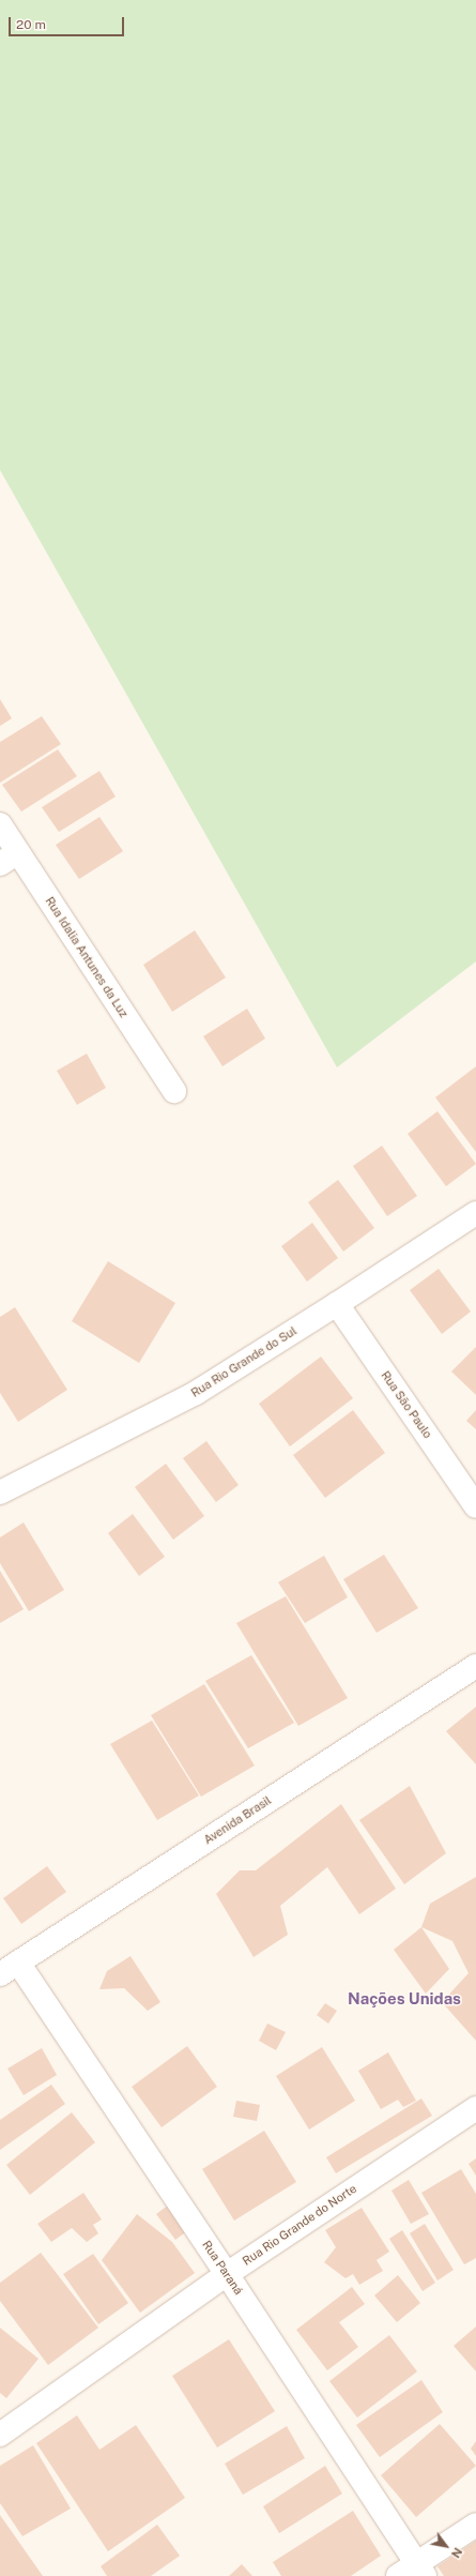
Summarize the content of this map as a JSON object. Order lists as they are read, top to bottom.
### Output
{
  "streets": {
    "street": [
      "Rua Idalia Antunes da Luz",
      "Rua Rio Grande do Sul",
      "Rua São Paulo",
      "Avenida Brasil",
      "Rua Rio Grande do Norte",
      "Rua Paraná"
    ]
  },
  "crossings": [
    ["Rua Rio Grande do Sul", "Rua São Paulo"],
    ["Avenida Brasil", "Rua Paraná"],
    ["Rua Rio Grande do Norte", "Rua Paraná"]
  ],
  "districts": ["Nações Unidas"],
  "scale_bar": "20 m",
  "north": "bottom right"
}
